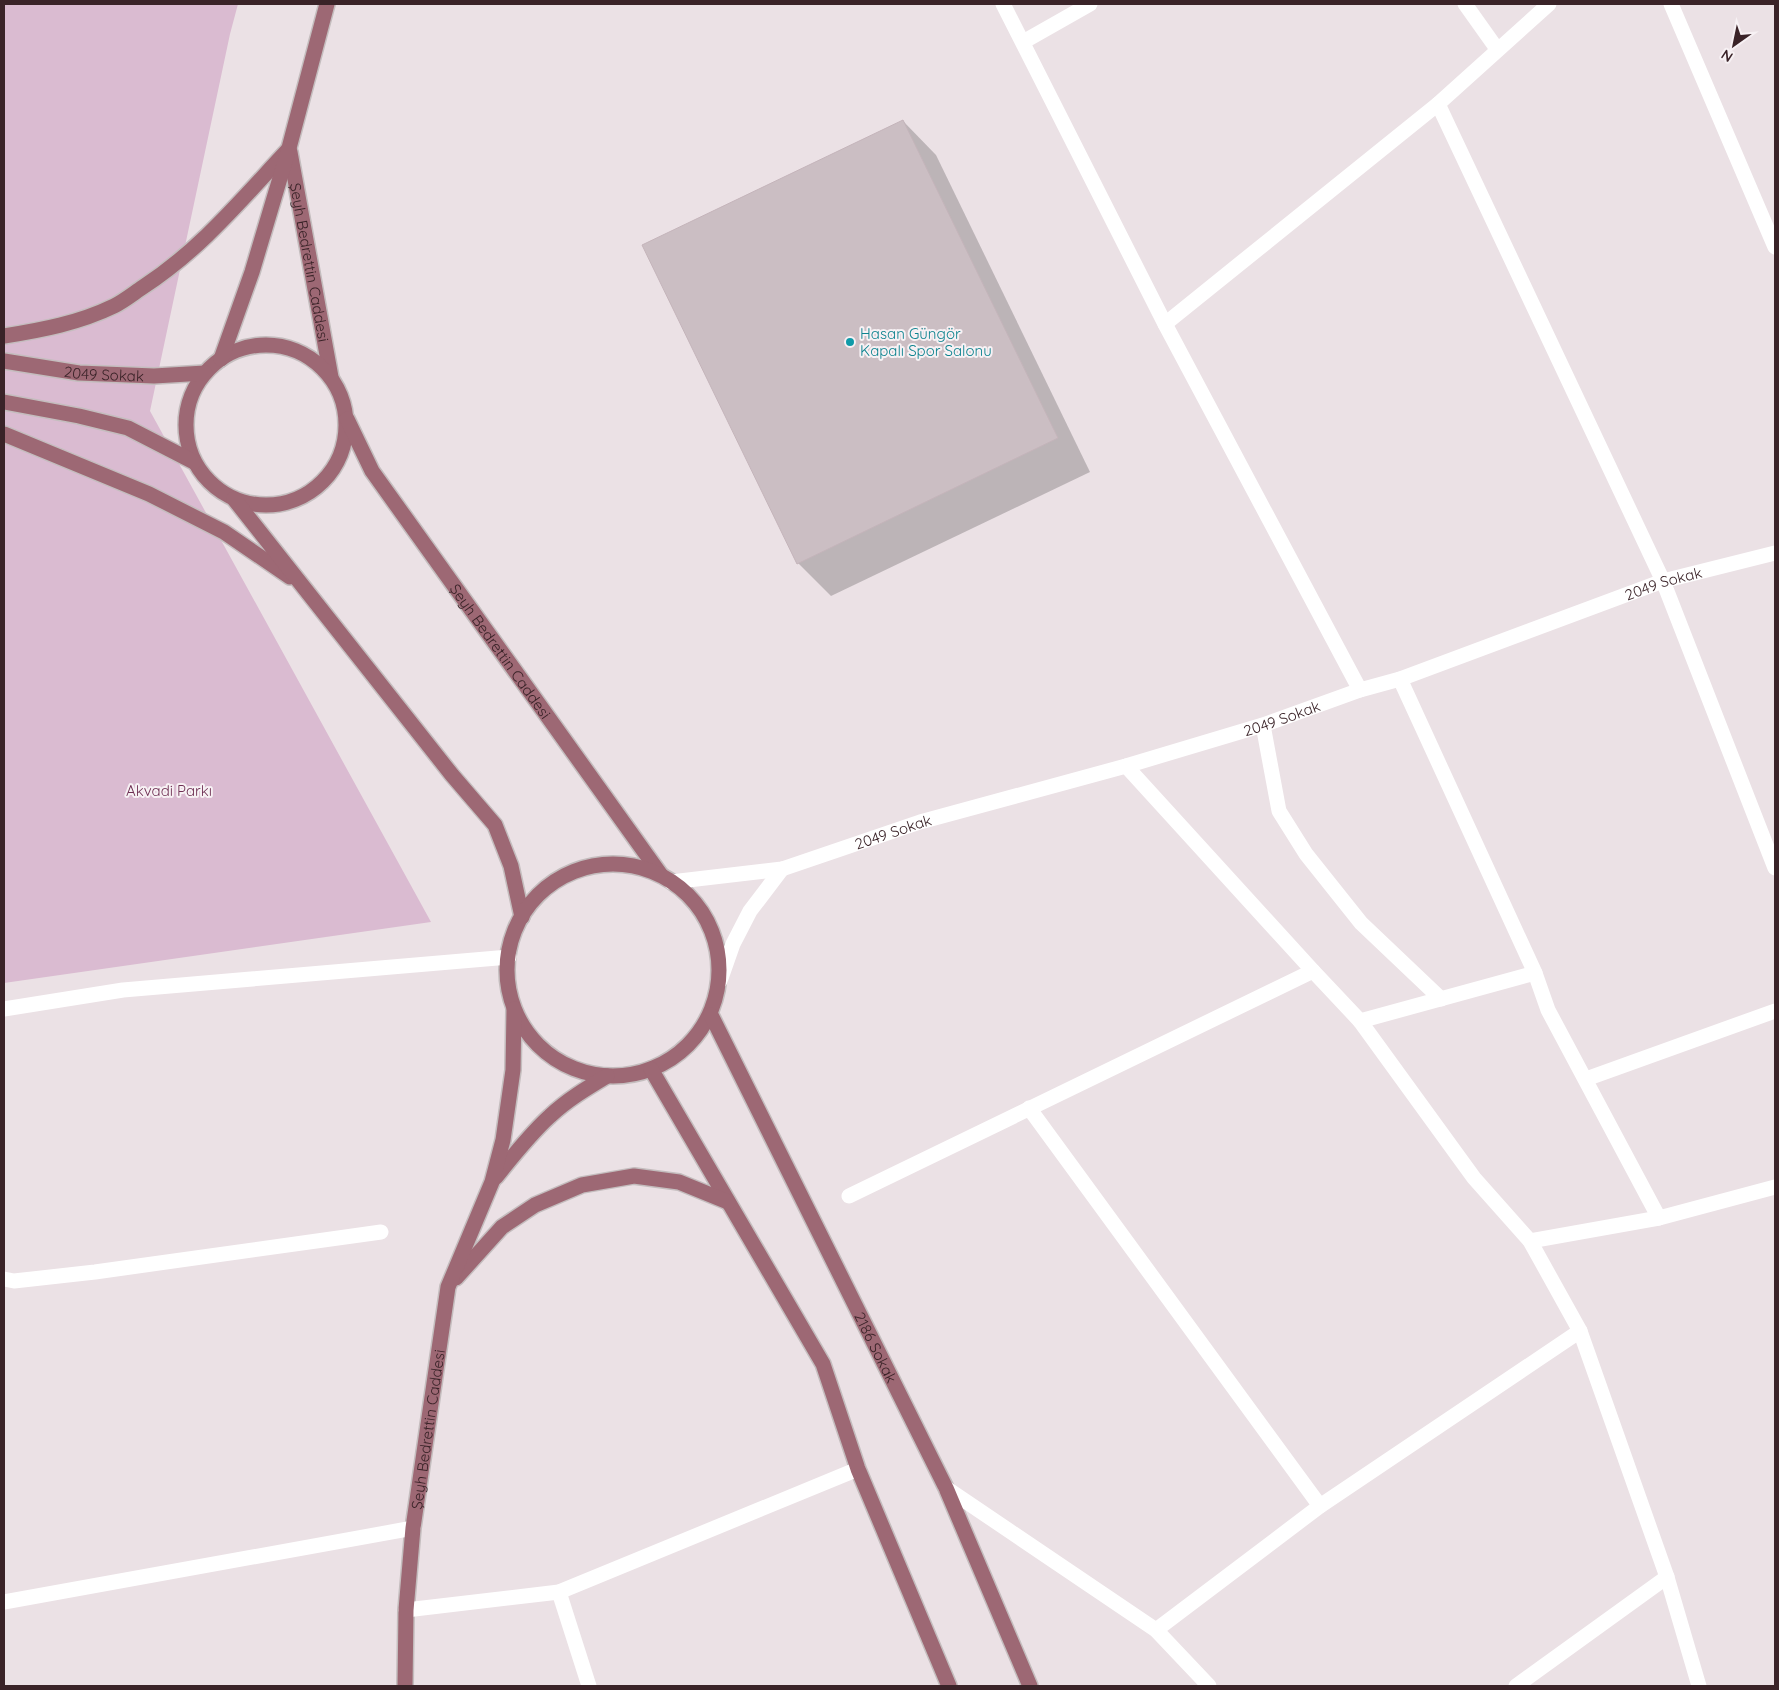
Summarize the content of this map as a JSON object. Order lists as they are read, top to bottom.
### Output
{
  "streets": {
    "main road": ["Şeyh Bedrettin Caddesi", "2049 Sokak", "2186 Sokak"]
  },
  "crossings": [
    ["Şeyh Bedrettin Caddesi", "2049 Sokak"]
  ],
  "parks": ["Akvadi Parkı"],
  "places": ["Hasan Güngör Kapalı Spor Salonu"],
  "north": "bottom left"
}
